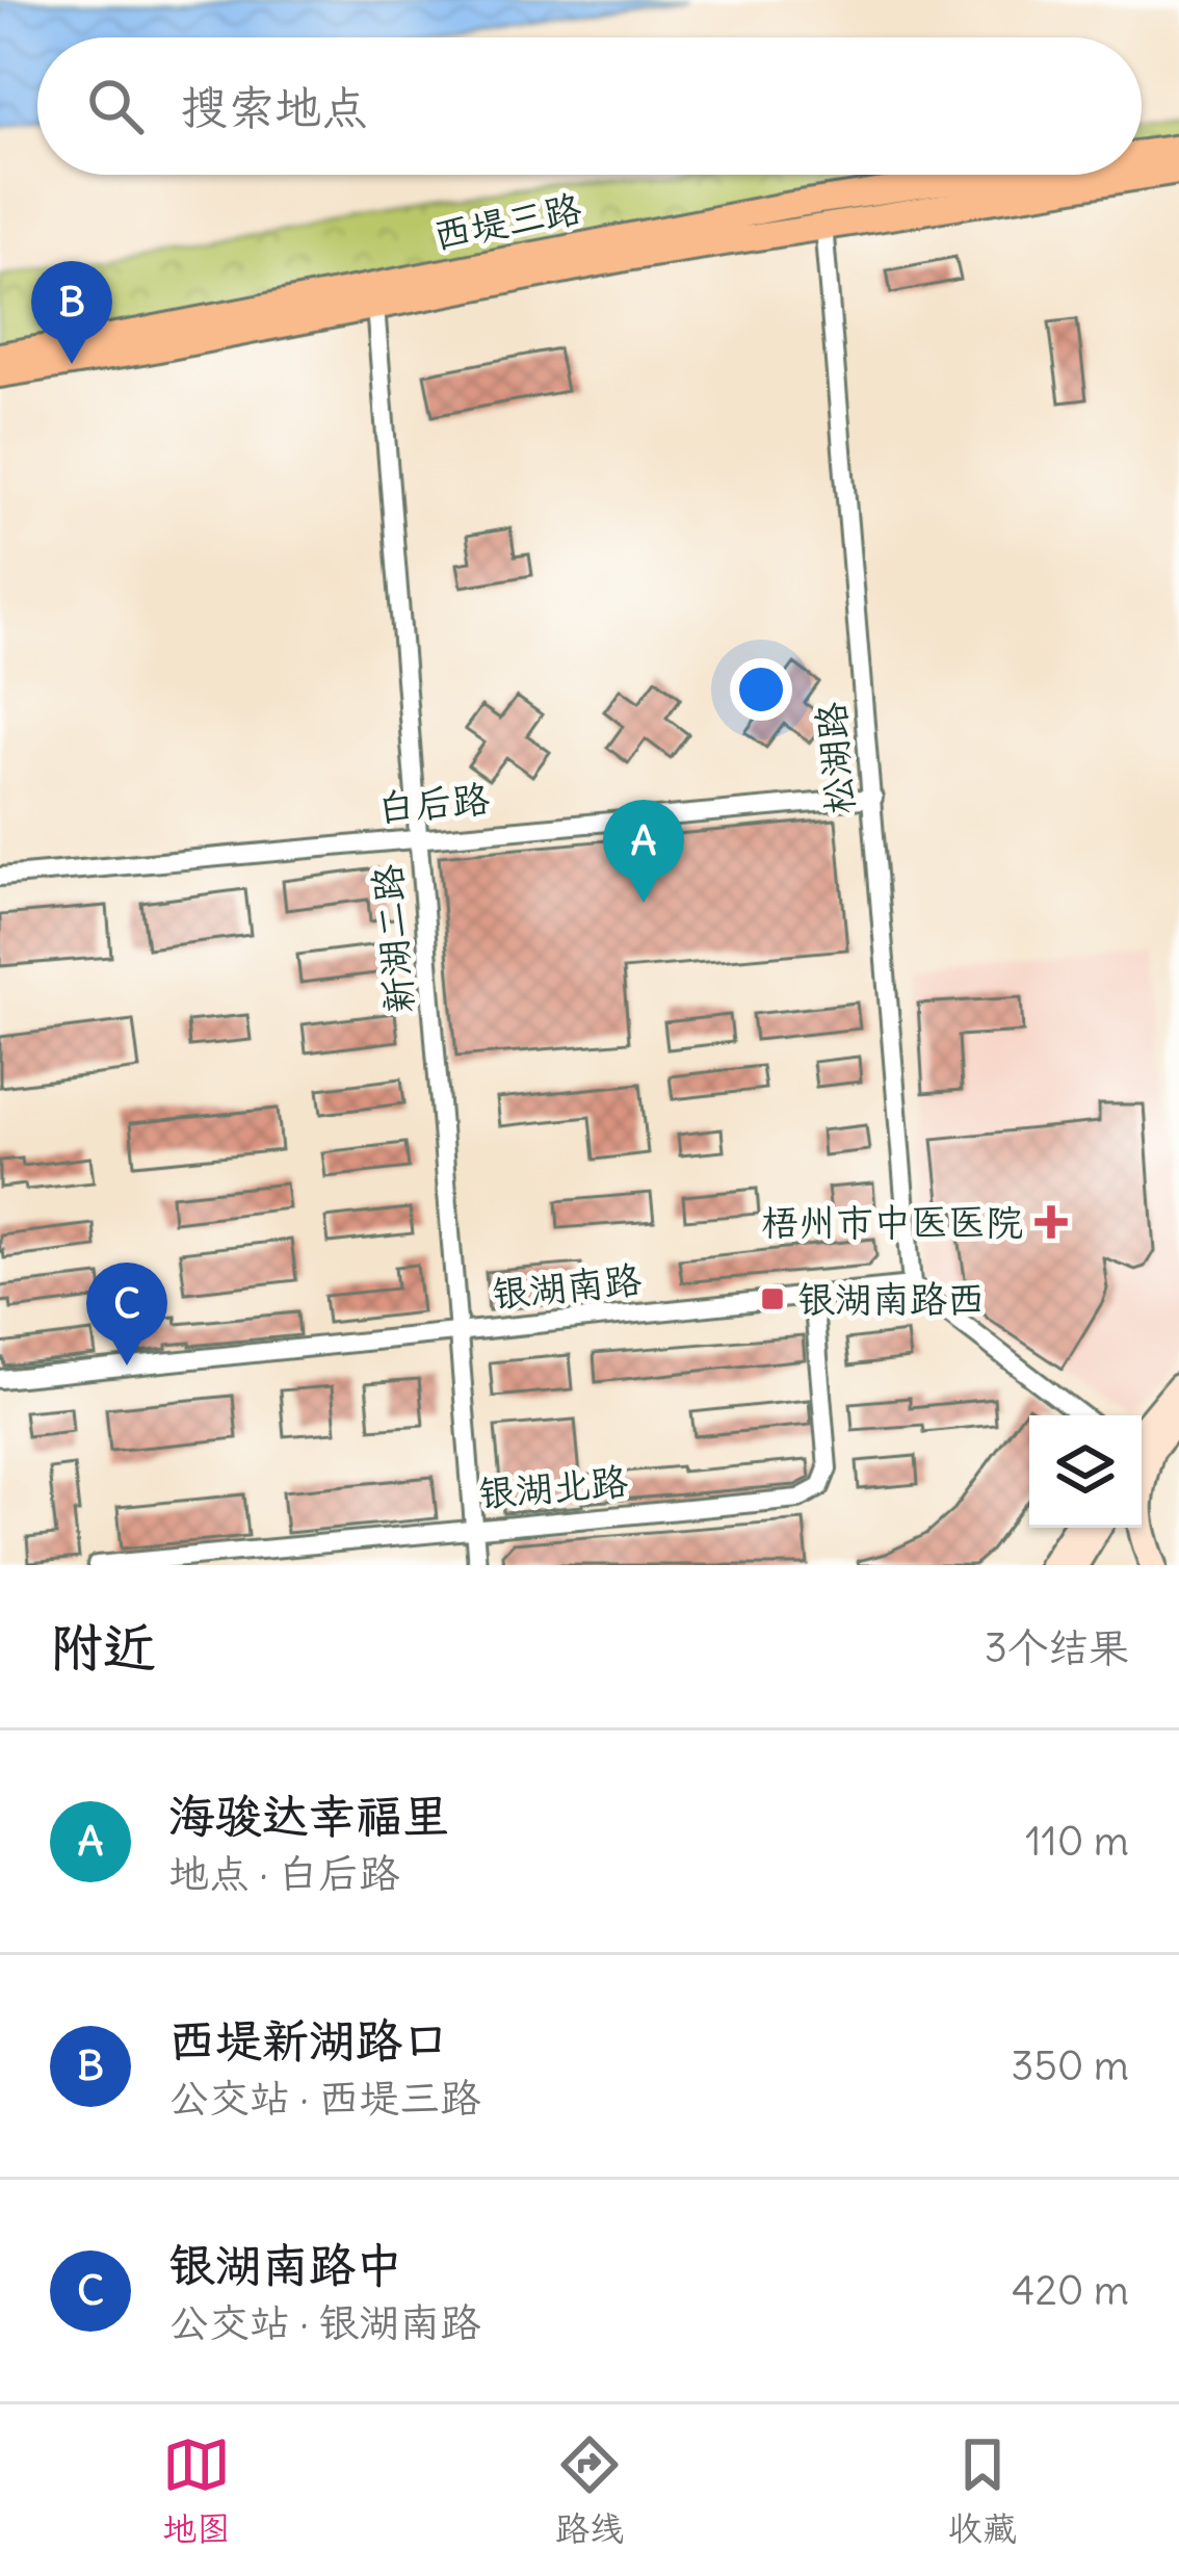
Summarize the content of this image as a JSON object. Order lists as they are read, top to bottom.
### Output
{
  "streets": {
    "main road": ["西堤三路"],
    "street": [
      "松湖路",
      "白后路",
      "新湖二路",
      "银湖南路",
      "银湖北路"
    ]
  },
  "crossings": [
    ["西堤三路", "松湖路"],
    ["西堤三路", "新湖二路"],
    ["松湖路", "白后路"],
    ["松湖路", "银湖南路"],
    ["白后路", "新湖二路"],
    ["新湖二路", "银湖南路"],
    ["新湖二路", "银湖北路"],
    ["银湖南路", "银湖北路"]
  ],
  "places": {
    "health": ["梧州市中医医院"],
    "transit": ["银湖南路西"]
  },
  "page": {
    "search": "搜索地点",
    "pins": ["B", "A", "C"],
    "heading": ["附近", "3个结果"],
    "list": [
      {
        "mark": "A",
        "name": "海骏达幸福里",
        "note": "地点 · 白后路",
        "value": "110 m"
      },
      {
        "mark": "B",
        "name": "西堤新湖路口",
        "note": "公交站 · 西堤三路",
        "value": "350 m"
      },
      {
        "mark": "C",
        "name": "银湖南路中",
        "note": "公交站 · 银湖南路",
        "value": "420 m"
      }
    ],
    "nav": ["地图", "路线", "收藏"]
  }
}
